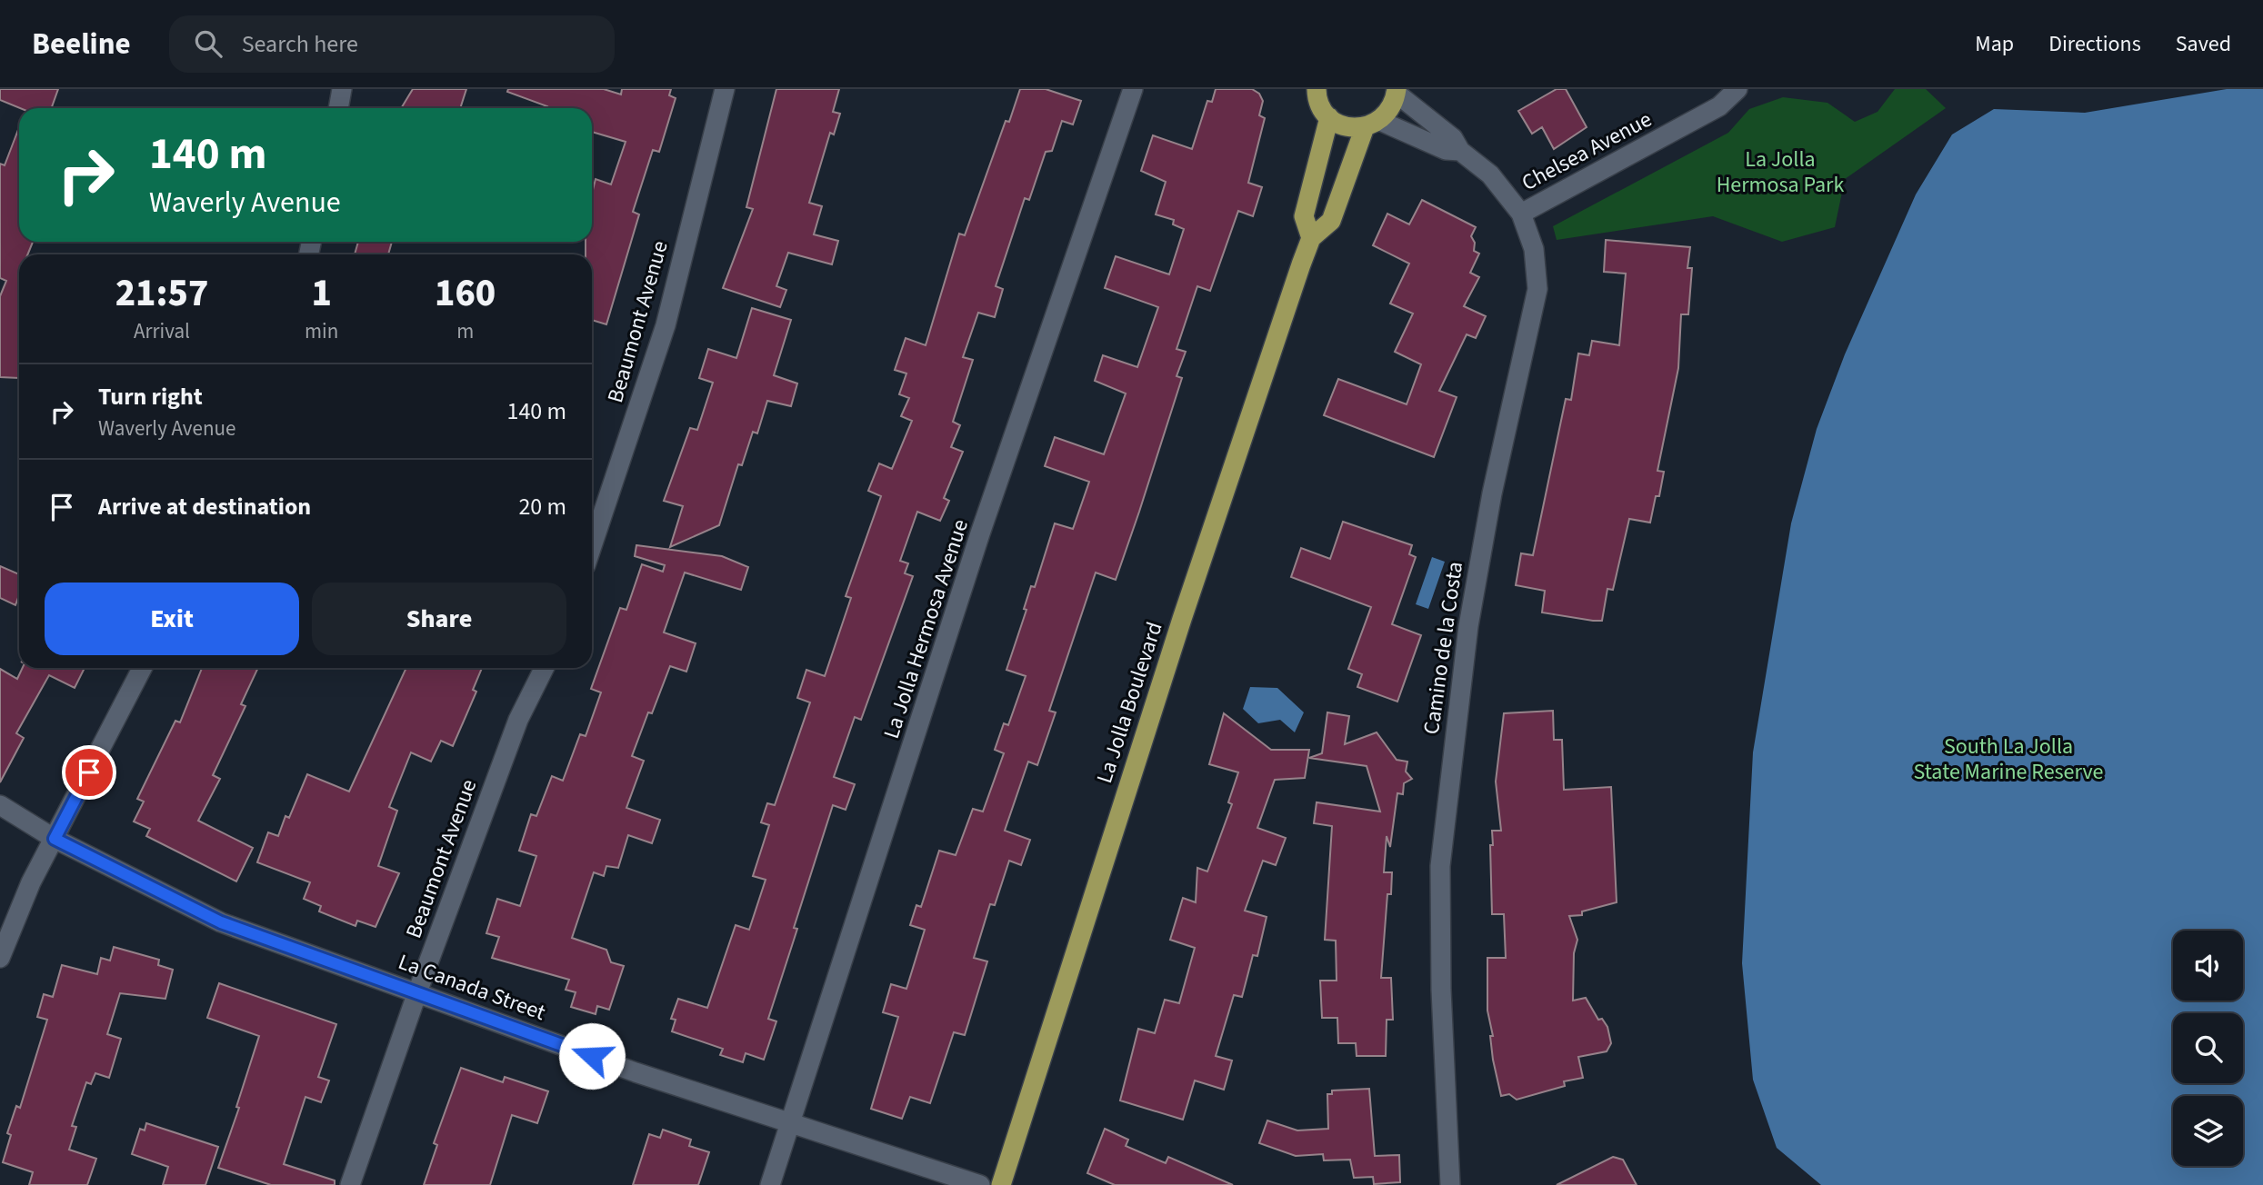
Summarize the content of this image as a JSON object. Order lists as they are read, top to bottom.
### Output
{
  "streets": {
    "main road": ["La Jolla Boulevard"],
    "street": [
      "Chelsea Avenue",
      "Beaumont Avenue",
      "La Jolla Hermosa Avenue",
      "Camino de la Costa",
      "La Canada Street"
    ]
  },
  "crossings": [
    ["Chelsea Avenue", "Camino de la Costa"],
    ["Beaumont Avenue", "La Canada Street"],
    ["La Jolla Hermosa Avenue", "La Canada Street"],
    ["Camino de la Costa", "La Jolla Boulevard"]
  ],
  "parks": ["La Jolla Hermosa Park", "South La Jolla State Marine Reserve"],
  "page": {
    "header": "Beeline",
    "search": "Search here",
    "nav": ["Map", "Directions", "Saved"],
    "turn": ["140 m", "Waverly Avenue"],
    "eta": [
      "21:57",
      "Arrival",
      "1",
      "min",
      "160",
      "m"
    ],
    "list": [
      {
        "name": "Turn right",
        "note": "Waverly Avenue",
        "value": "140 m"
      },
      {
        "name": "Arrive at destination",
        "value": "20 m"
      }
    ],
    "buttons": ["Exit", "Share"]
  }
}
